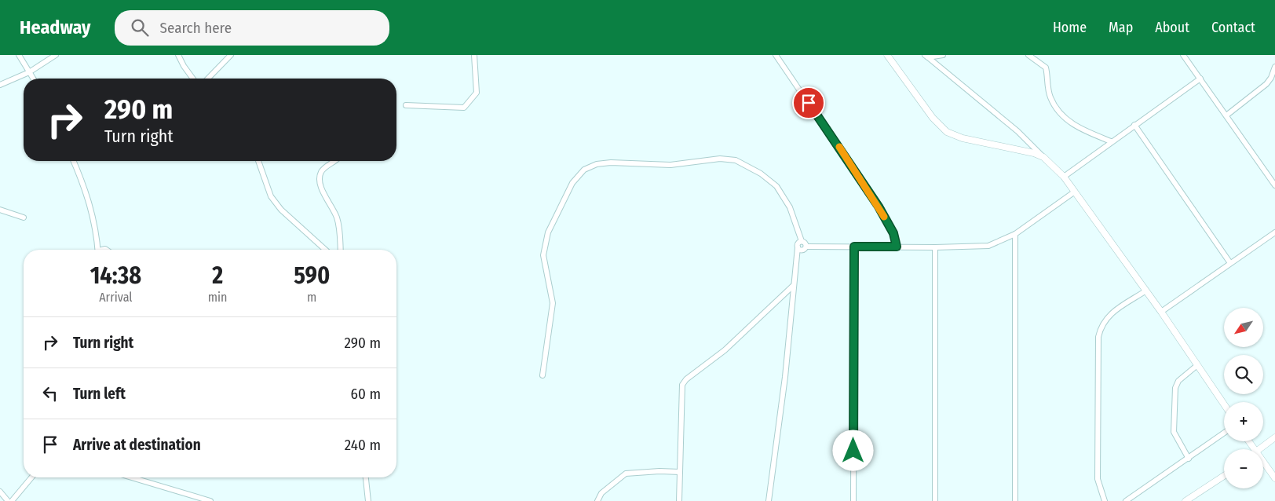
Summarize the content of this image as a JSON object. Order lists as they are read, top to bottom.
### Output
{
  "north": "bottom left",
  "page": {
    "header": "Headway",
    "search": "Search here",
    "nav": [
      "Home",
      "Map",
      "About",
      "Contact"
    ],
    "turn": ["290 m", "Turn right"],
    "eta": [
      "14:38",
      "Arrival",
      "2",
      "min",
      "590",
      "m"
    ],
    "map_buttons": ["+", "−"],
    "list": [
      {
        "name": "Turn right",
        "value": "290 m"
      },
      {
        "name": "Turn left",
        "value": "60 m"
      },
      {
        "name": "Arrive at destination",
        "value": "240 m"
      }
    ]
  }
}
